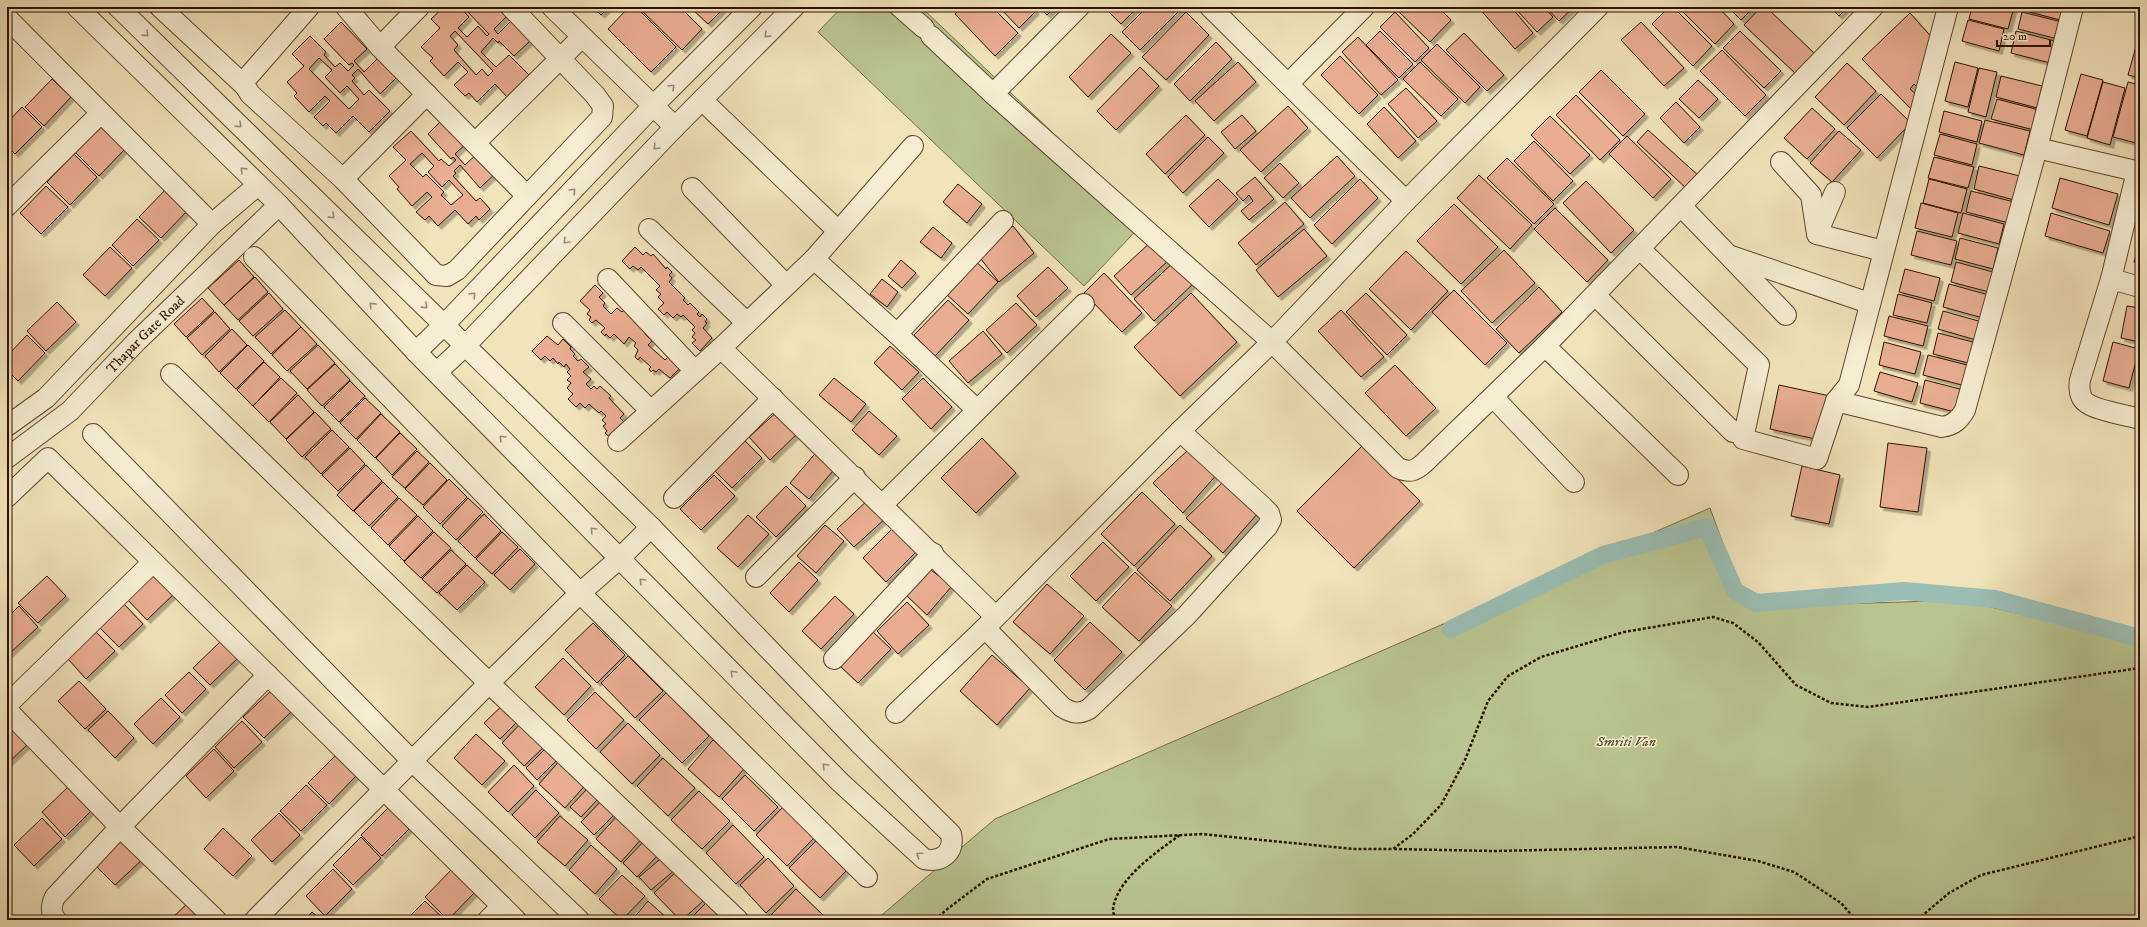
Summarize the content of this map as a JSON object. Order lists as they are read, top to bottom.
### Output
{
  "streets": {
    "street": ["Thapar Gate Road"]
  },
  "parks": ["Smriti Van"],
  "scale_bar": "20 m"
}
